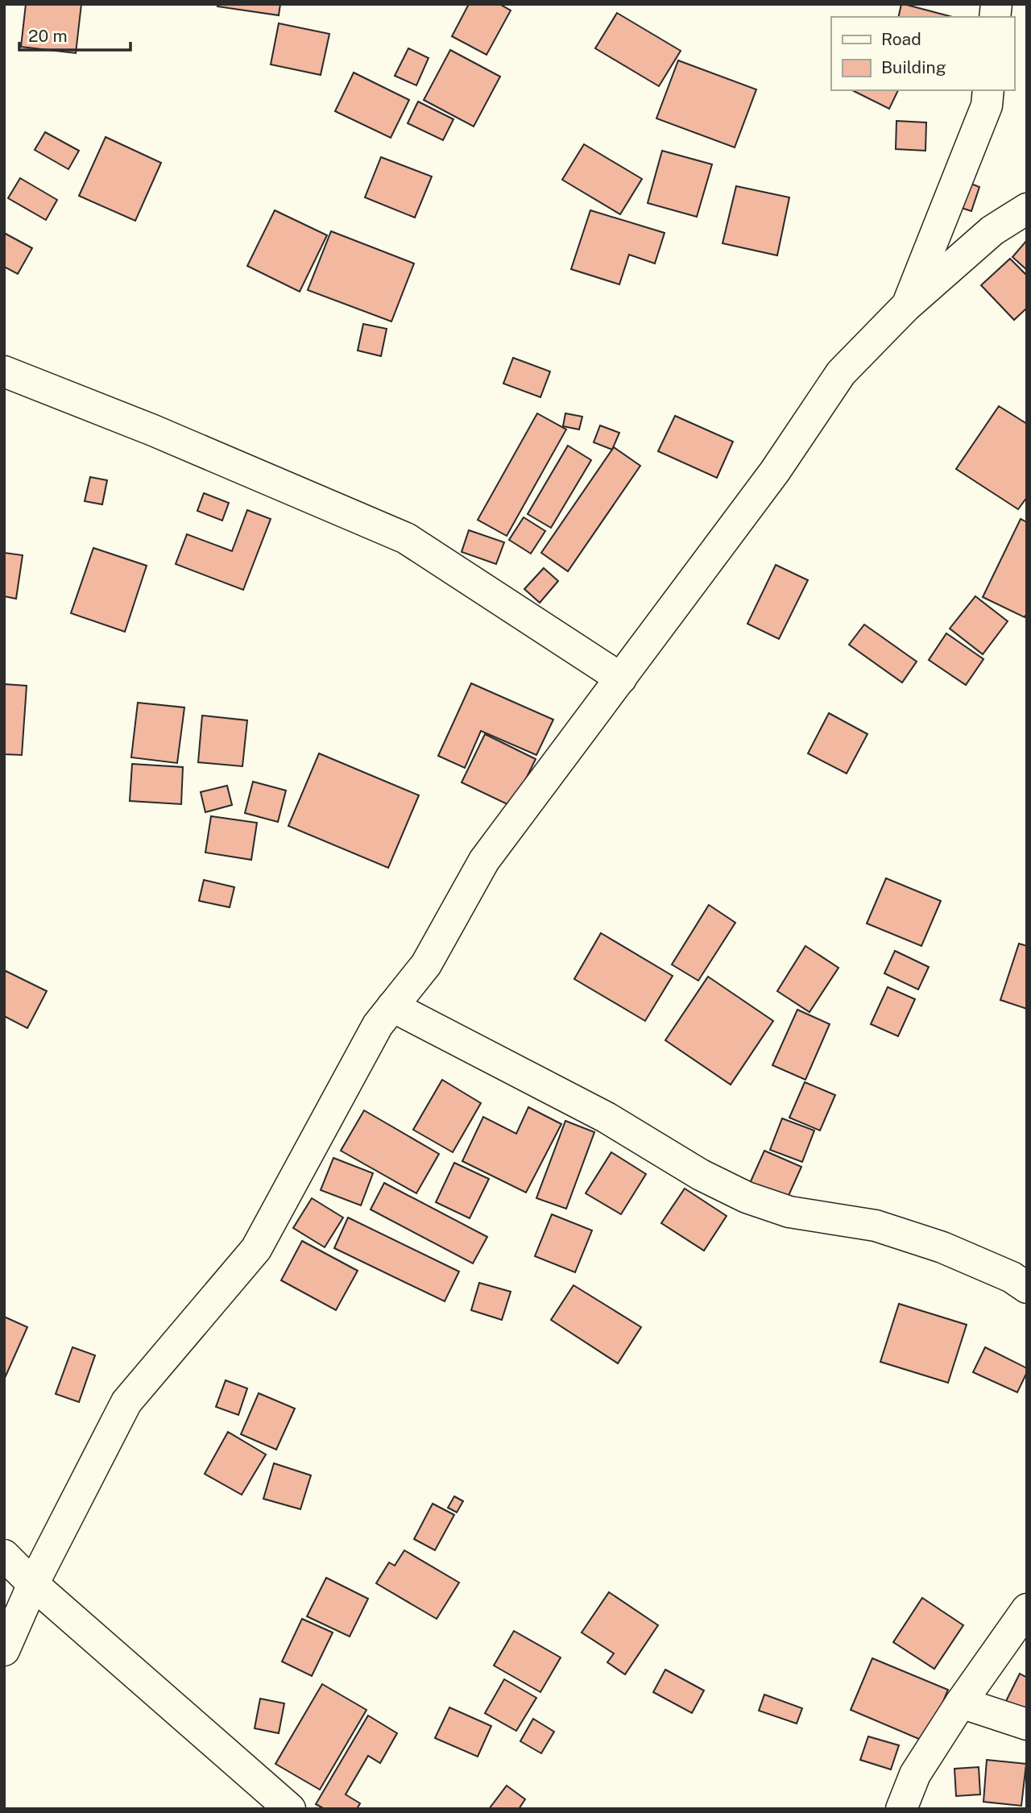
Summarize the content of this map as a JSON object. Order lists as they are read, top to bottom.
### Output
{
  "legend": ["Road", "Building"],
  "scale_bar": "20 m"
}
